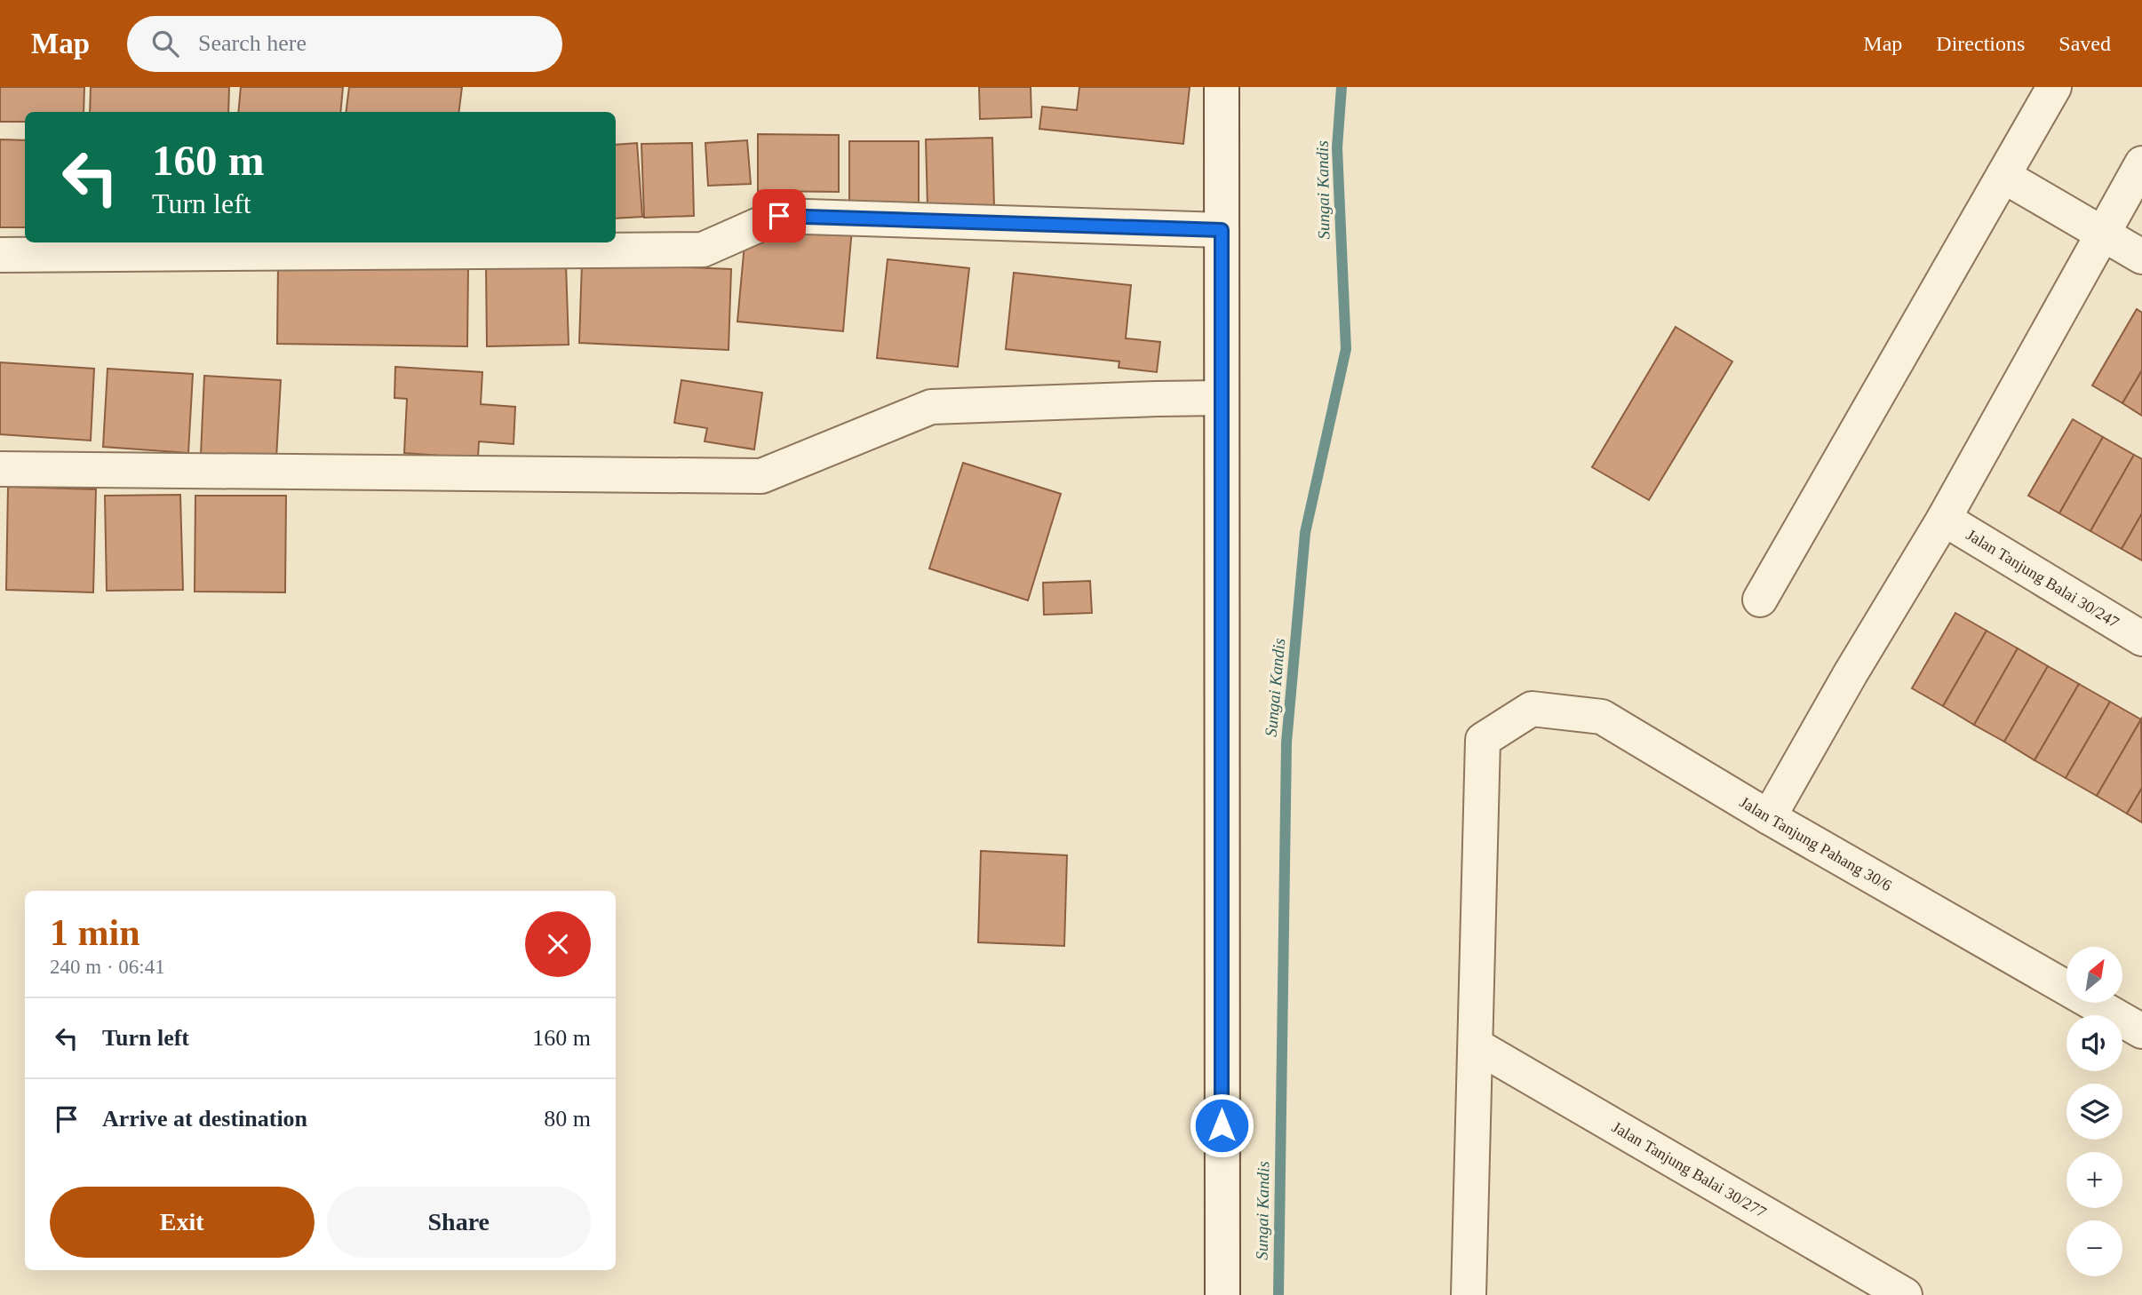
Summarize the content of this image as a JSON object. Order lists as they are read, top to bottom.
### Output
{
  "streets": {
    "street": ["Jalan Tanjung Balai 30/247", "Jalan Tanjung Pahang 30/6", "Jalan Tanjung Balai 30/277"]
  },
  "crossings": [
    ["Jalan Tanjung Pahang 30/6", "Jalan Tanjung Balai 30/277"]
  ],
  "water": ["Sungai Kandis"],
  "north": "top right",
  "page": {
    "header": "Map",
    "search": "Search here",
    "nav": ["Map", "Directions", "Saved"],
    "turn": ["160 m", "Turn left"],
    "heading": ["1 min", "240 m · 06:41"],
    "map_buttons": ["+", "−"],
    "list": [
      {
        "name": "Turn left",
        "value": "160 m"
      },
      {
        "name": "Arrive at destination",
        "value": "80 m"
      }
    ],
    "buttons": ["Exit", "Share"]
  }
}
